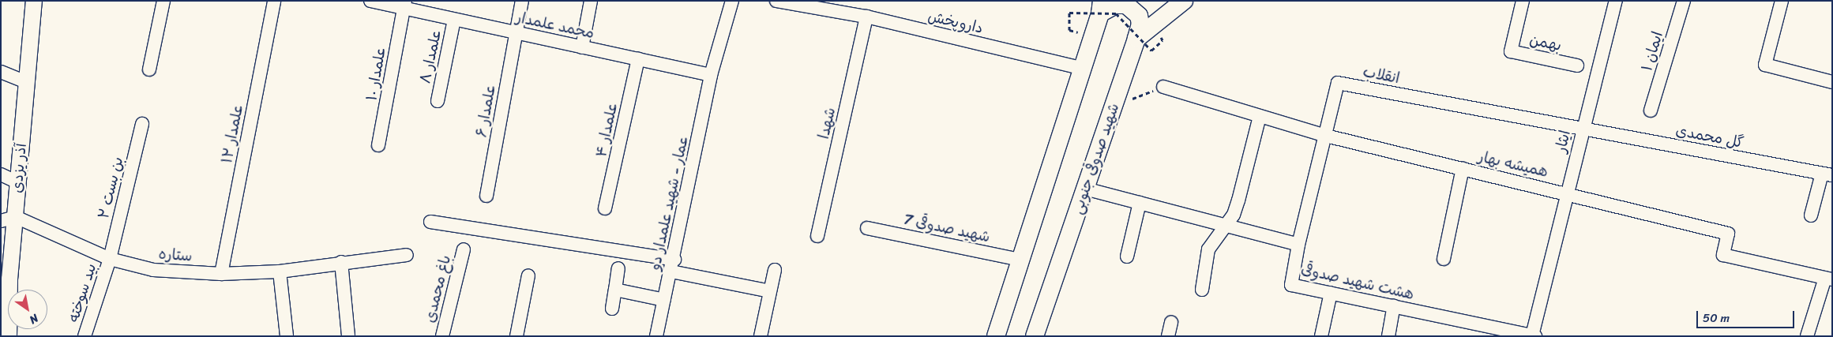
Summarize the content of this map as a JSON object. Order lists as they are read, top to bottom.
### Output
{
  "streets": {
    "main road": ["شهید صدوقی جنوبی"],
    "street": [
      "داروپخش",
      "محمد علمدار",
      "بهمن",
      "ایمان ۱",
      "علمدار ۸",
      "علمدار ۱۰",
      "انقلاب",
      "علمدار ۶",
      "شهدا",
      "علمدار ۴",
      "علمدار ۱۲",
      "گل محمدی",
      "ایثار",
      "همیشه بهار",
      "آذر یزدی",
      "بن بست ۲",
      "عمار - شهید علمدار دو",
      "شهید صدوقی 7",
      "ستاره",
      "هشت شهید صدوقی",
      "باغ محمدی",
      "بید سوخته"
    ]
  },
  "crossings": [
    ["داروپخش", "شهدا"],
    ["محمد علمدار", "علمدار ۸"],
    ["محمد علمدار", "علمدار ۱۰"],
    ["محمد علمدار", "علمدار ۶"],
    ["محمد علمدار", "علمدار ۴"],
    ["محمد علمدار", "عمار - شهید علمدار دو"],
    ["انقلاب", "گل محمدی"],
    ["انقلاب", "ایثار"],
    ["انقلاب", "همیشه بهار"],
    ["انقلاب", "هشت شهید صدوقی"],
    ["علمدار ۱۲", "ستاره"],
    ["گل محمدی", "ایثار"],
    ["ایثار", "همیشه بهار"],
    ["ایثار", "هشت شهید صدوقی"],
    ["شهید صدوقی جنوبی", "هشت شهید صدوقی"],
    ["آذر یزدی", "ستاره"],
    ["بن بست ۲", "ستاره"],
    ["بن بست ۲", "بید سوخته"],
    ["ستاره", "بید سوخته"]
  ],
  "scale_bar": "50 m",
  "north": "bottom right"
}
